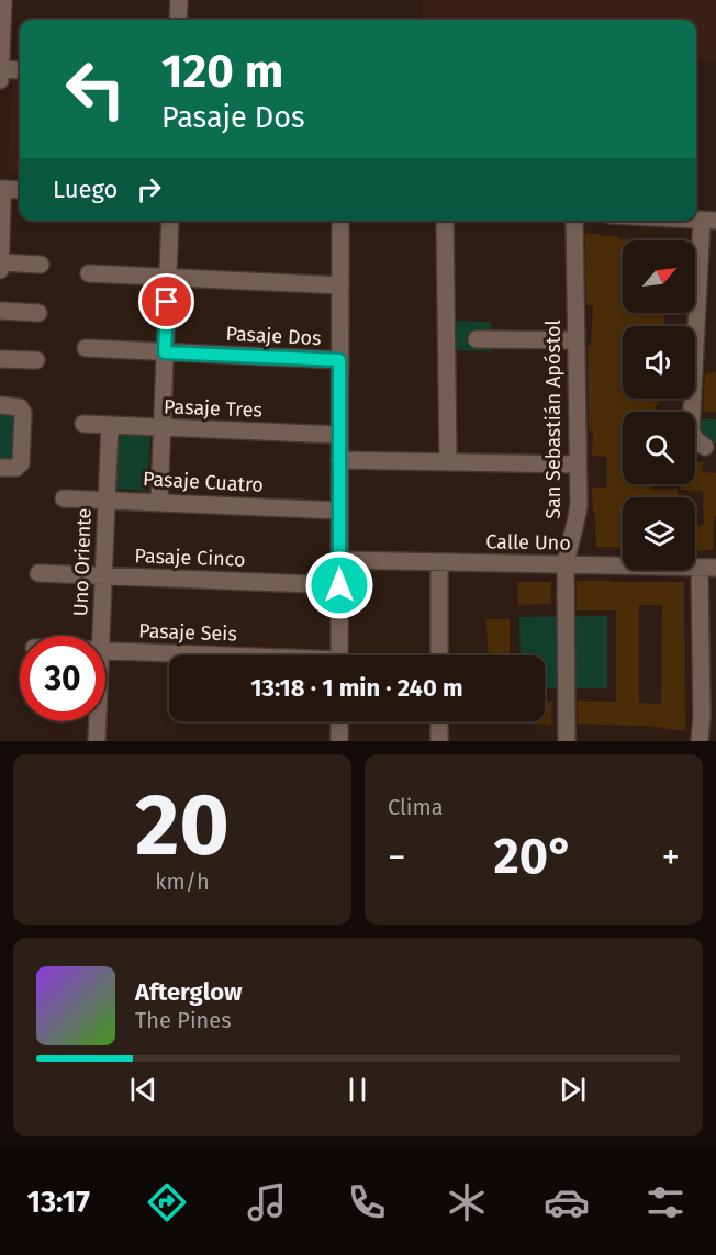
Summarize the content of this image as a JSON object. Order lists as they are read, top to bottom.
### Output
{
  "streets": {
    "street": [
      "Pasaje Dos",
      "Pasaje Tres",
      "San Sebastián Apóstol",
      "Pasaje Cuatro",
      "Calle Uno",
      "Pasaje Cinco",
      "Uno Oriente",
      "Pasaje Seis"
    ]
  },
  "crossings": [
    ["Pasaje Tres", "Uno Oriente"],
    ["San Sebastián Apóstol", "Calle Uno"],
    ["Pasaje Cuatro", "Uno Oriente"],
    ["Pasaje Cinco", "Uno Oriente"]
  ],
  "north": "top right",
  "page": {
    "turn": ["120 m", "Pasaje Dos"],
    "then": "Luego",
    "limit": "30",
    "trip": "13:18 · 1 min · 240 m",
    "tile": [
      ["20", "km/h"],
      "Clima"
    ],
    "heat": ["−", "20°", "+"],
    "song": ["Afterglow", "The Pines"],
    "tabs": "13:17"
  }
}
